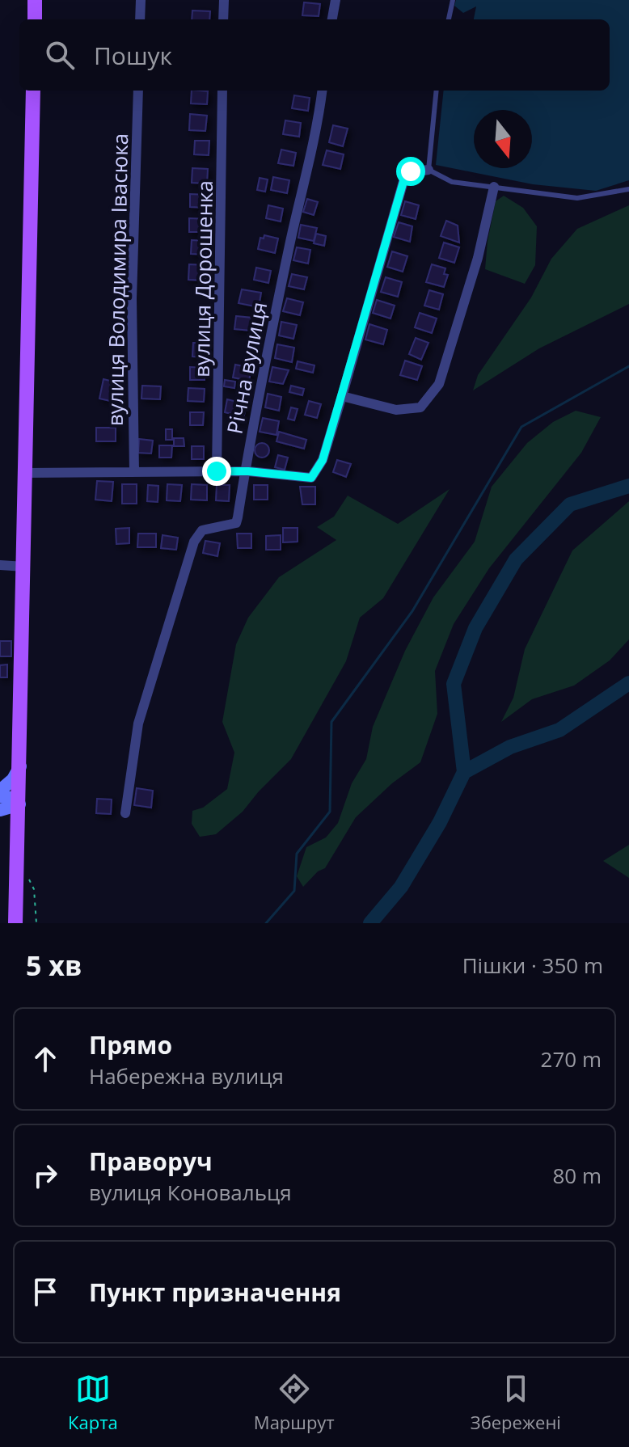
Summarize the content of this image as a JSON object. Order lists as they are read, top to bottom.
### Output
{
  "streets": {
    "street": ["вулиця Дорошенка", "вулиця Володимира Івасюка", "Річна вулиця"]
  },
  "north": "bottom",
  "page": {
    "search": "Пошук",
    "heading": ["5 хв", "Пішки · 350 m"],
    "list": [
      ["Прямо", "Набережна вулиця", "270 m"],
      ["Праворуч", "вулиця Коновальця", "80 m"],
      "Пункт призначення"
    ],
    "nav": ["Карта", "Маршрут", "Збережені"]
  }
}
